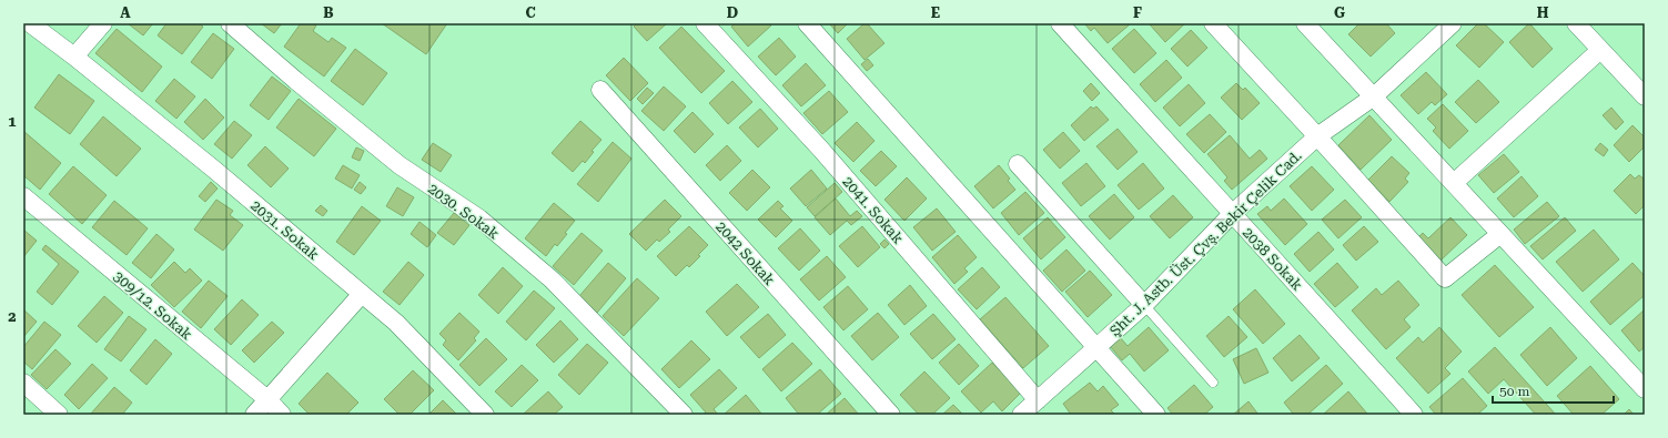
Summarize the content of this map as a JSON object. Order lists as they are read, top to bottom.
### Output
{
  "streets": {
    "street": [
      "2041. Sokak",
      "2030. Sokak",
      "2031. Sokak",
      "Şht. J. Astb. Üst. Çvş. Bekir Çelik Cad.",
      "2042 Sokak",
      "2038 Sokak",
      "309/12. Sokak"
    ]
  },
  "crossings": [
    ["2041. Sokak", "Şht. J. Astb. Üst. Çvş. Bekir Çelik Cad."],
    ["Şht. J. Astb. Üst. Çvş. Bekir Çelik Cad.", "2038 Sokak"]
  ],
  "scale_bar": "50 m",
  "grid": {
    "columns": [
      "A",
      "B",
      "C",
      "D",
      "E",
      "F",
      "G",
      "H"
    ],
    "rows": ["1", "2"]
  }
}
